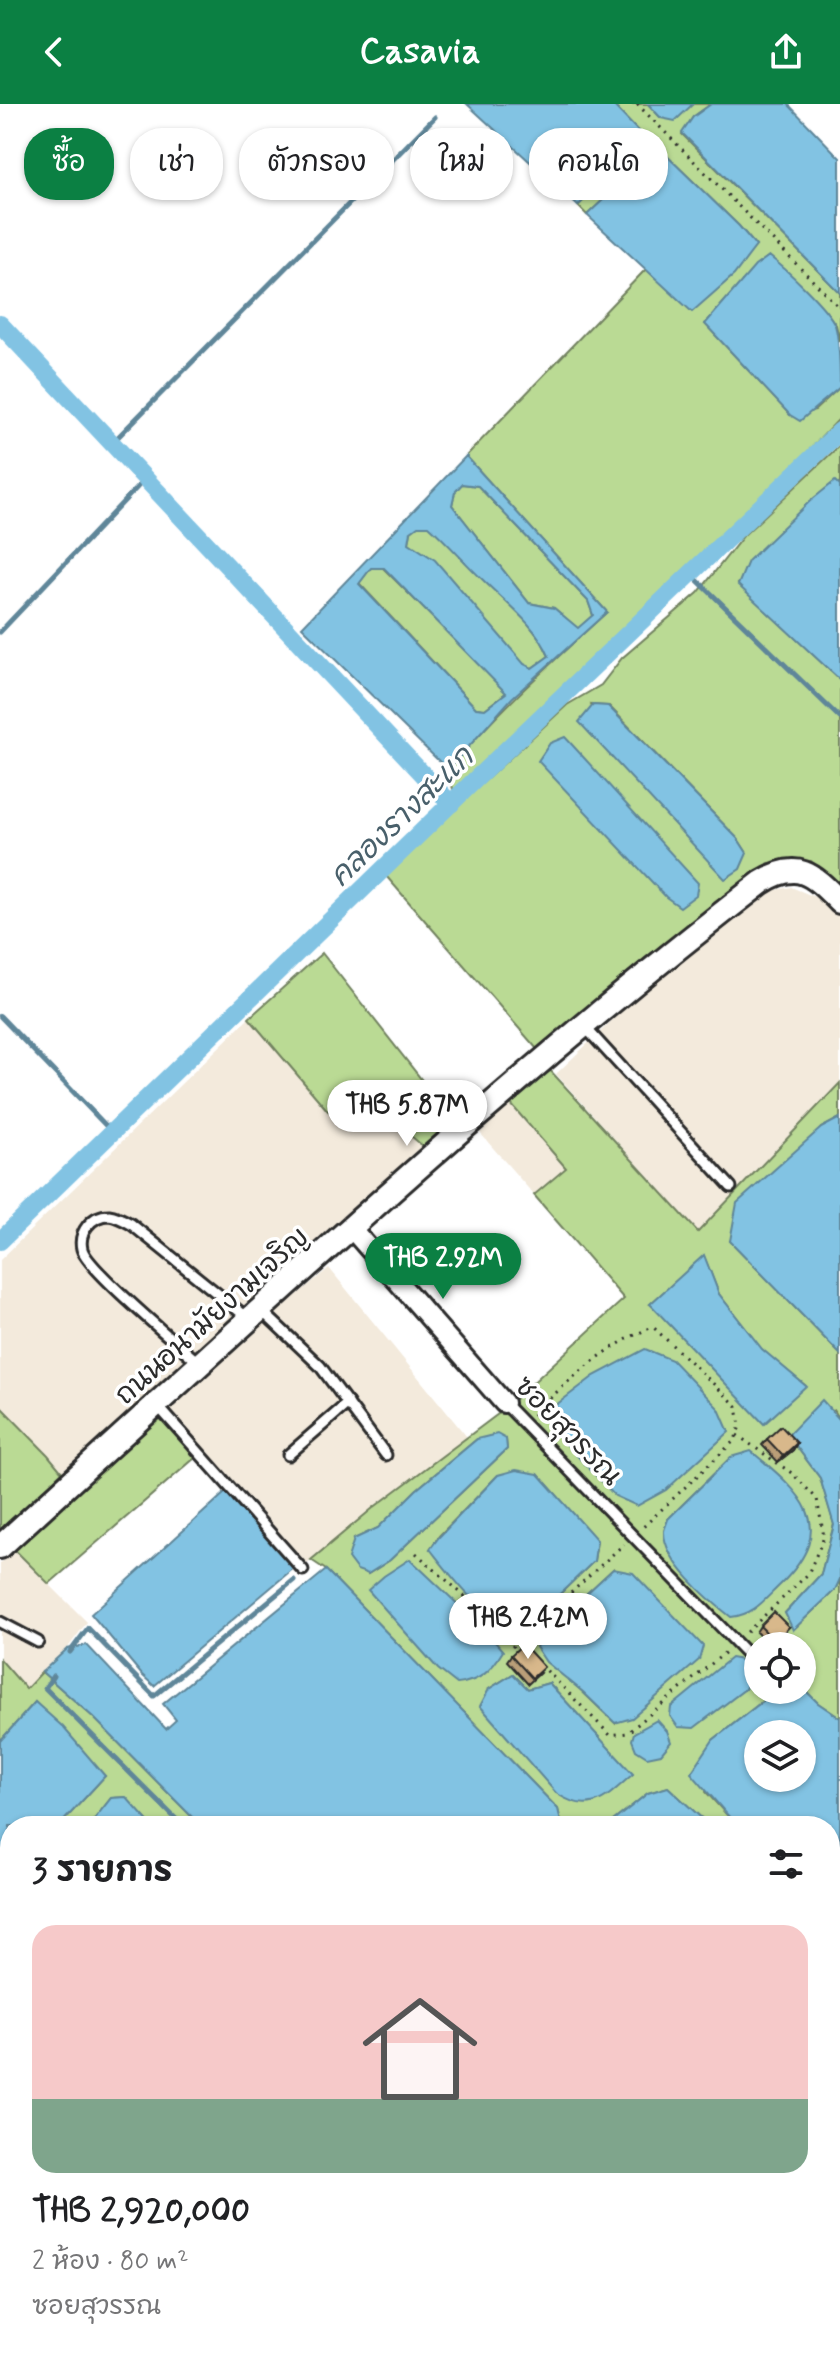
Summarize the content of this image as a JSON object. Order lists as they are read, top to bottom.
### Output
{
  "streets": {
    "street": ["ถนนอนามัยงามเจริญ", "ซอยสุวรรณ"]
  },
  "crossings": [
    ["ถนนอนามัยงามเจริญ", "ซอยสุวรรณ"]
  ],
  "water": ["คลองรางสะแก"],
  "page": {
    "header": "Casavia",
    "chip": [
      "ซื้อ",
      "เช่า",
      "ตัวกรอง",
      "ใหม่",
      "คอนโด"
    ],
    "price": ["THB 5.87M", "THB 2.92M", "THB 2.42M"],
    "heading": "3 รายการ",
    "list": [
      {
        "name": "THB 2,920,000",
        "note": "2 ห้อง · 80 m² · ซอยสุวรรณ"
      }
    ]
  }
}
